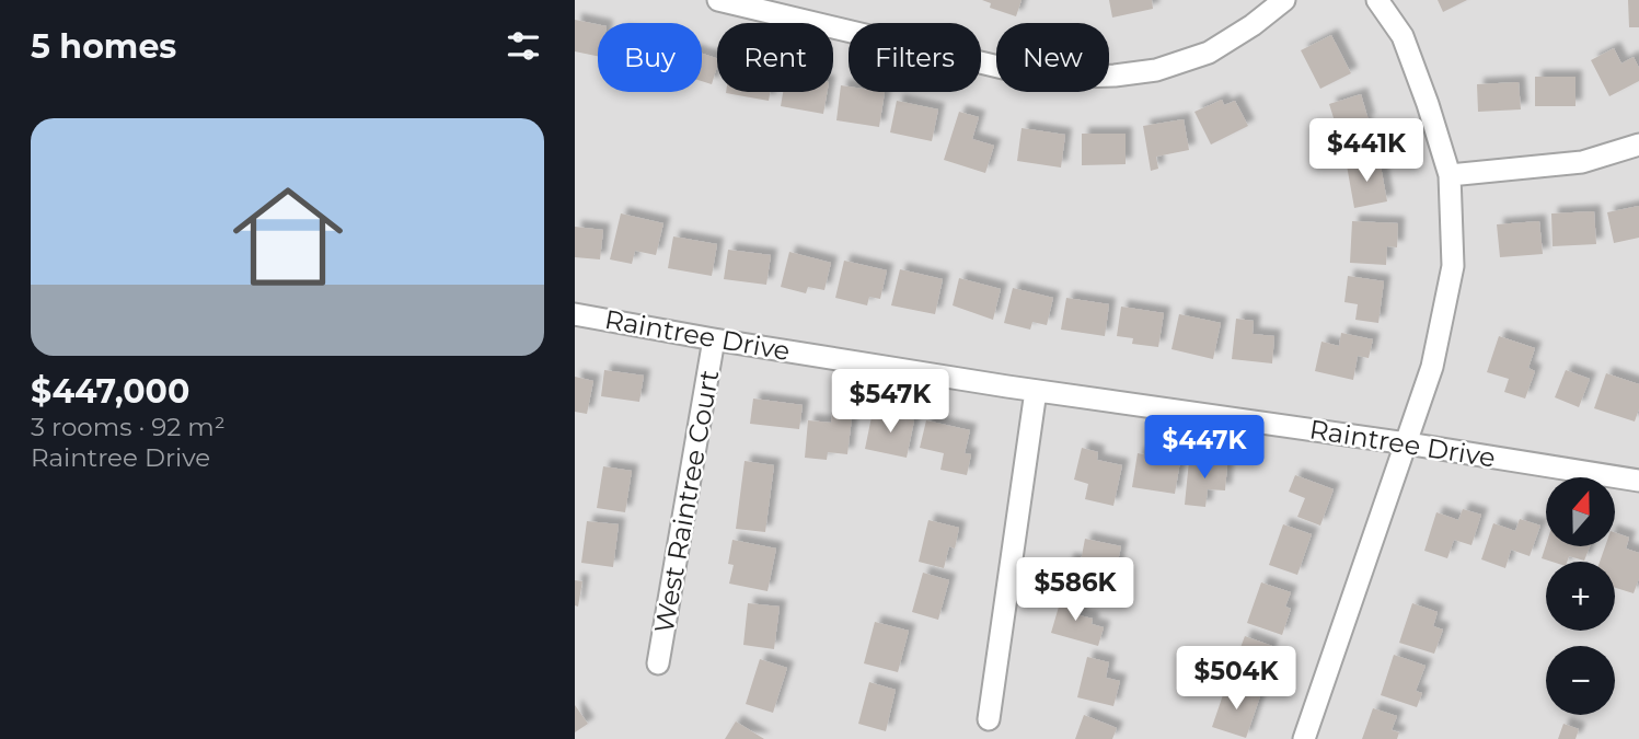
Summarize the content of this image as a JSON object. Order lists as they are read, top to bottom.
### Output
{
  "streets": {
    "street": ["Raintree Drive", "West Raintree Court"]
  },
  "crossings": [
    ["Raintree Drive", "West Raintree Court"]
  ],
  "north": "top",
  "page": {
    "heading": "5 homes",
    "chip": [
      "Buy",
      "Rent",
      "Filters",
      "New"
    ],
    "list": [
      {
        "name": "$447,000",
        "note": "3 rooms · 92 m² · Raintree Drive"
      }
    ],
    "price": [
      "$441K",
      "$547K",
      "$447K",
      "$586K",
      "$504K"
    ],
    "map_buttons": ["+", "−"]
  }
}
